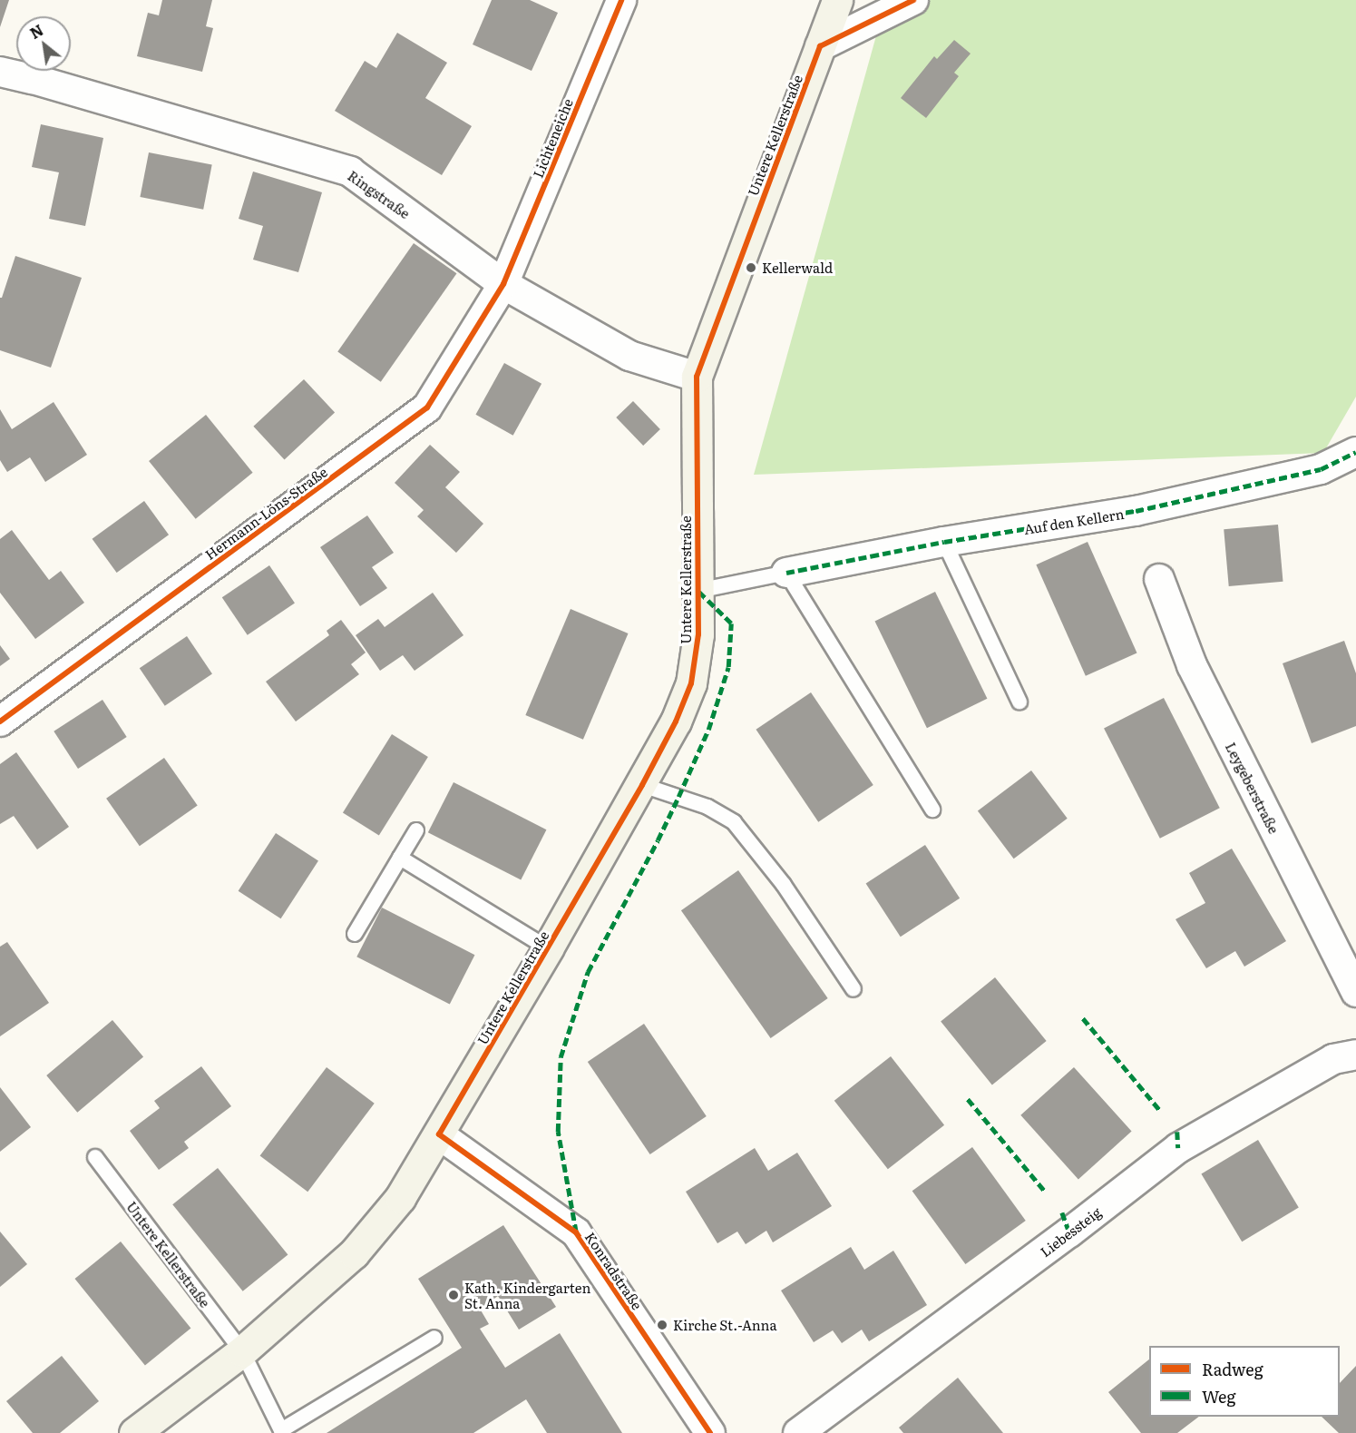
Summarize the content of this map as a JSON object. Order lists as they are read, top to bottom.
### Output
{
  "streets": {
    "street": [
      "Untere Kellerstraße",
      "Lichteneiche",
      "Ringstraße",
      "Hermann-Löns-Straße",
      "Auf den Kellern",
      "Leygeberstraße",
      "Liebessteig",
      "Konradstraße"
    ]
  },
  "crossings": [
    ["Untere Kellerstraße", "Ringstraße"],
    ["Untere Kellerstraße", "Auf den Kellern"],
    ["Untere Kellerstraße", "Konradstraße"],
    ["Lichteneiche", "Ringstraße"],
    ["Lichteneiche", "Hermann-Löns-Straße"],
    ["Ringstraße", "Hermann-Löns-Straße"]
  ],
  "places": ["Kellerwald", "Kath. Kindergarten St. Anna", "Kirche St.-Anna"],
  "legend": ["Radweg", "Weg"],
  "north": "top left"
}
